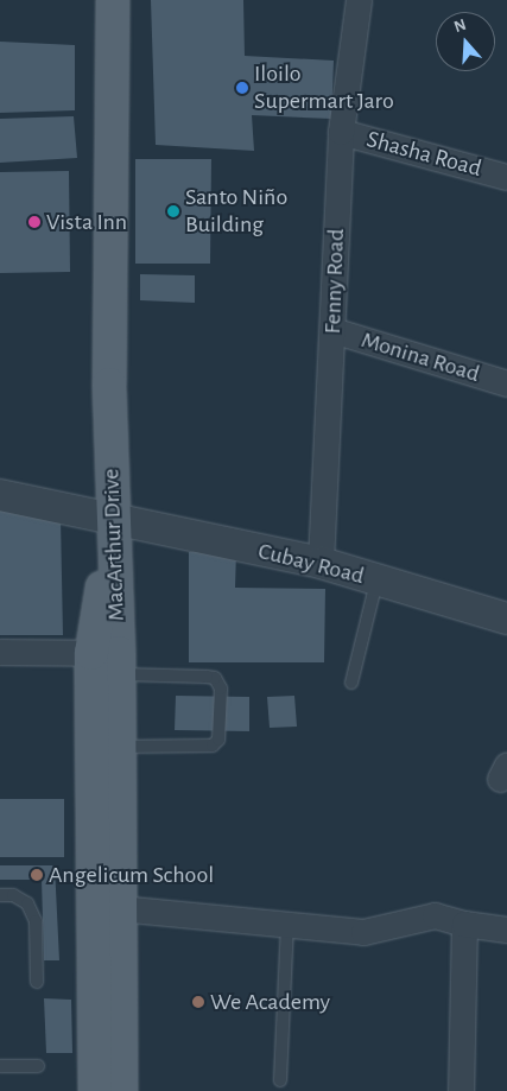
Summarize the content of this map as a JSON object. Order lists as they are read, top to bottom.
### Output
{
  "streets": {
    "main road": ["MacArthur Drive"],
    "street": [
      "Shasha Road",
      "Fenny Road",
      "Monina Road",
      "Cubay Road"
    ]
  },
  "crossings": [
    ["Shasha Road", "Fenny Road"],
    ["Fenny Road", "Monina Road"],
    ["Fenny Road", "Cubay Road"],
    ["MacArthur Drive", "Cubay Road"]
  ],
  "places": [
    "Iloilo Supermart Jaro",
    "Santo Niño Building",
    "Vista Inn",
    "Angelicum School",
    "We Academy"
  ],
  "north": "top"
}
